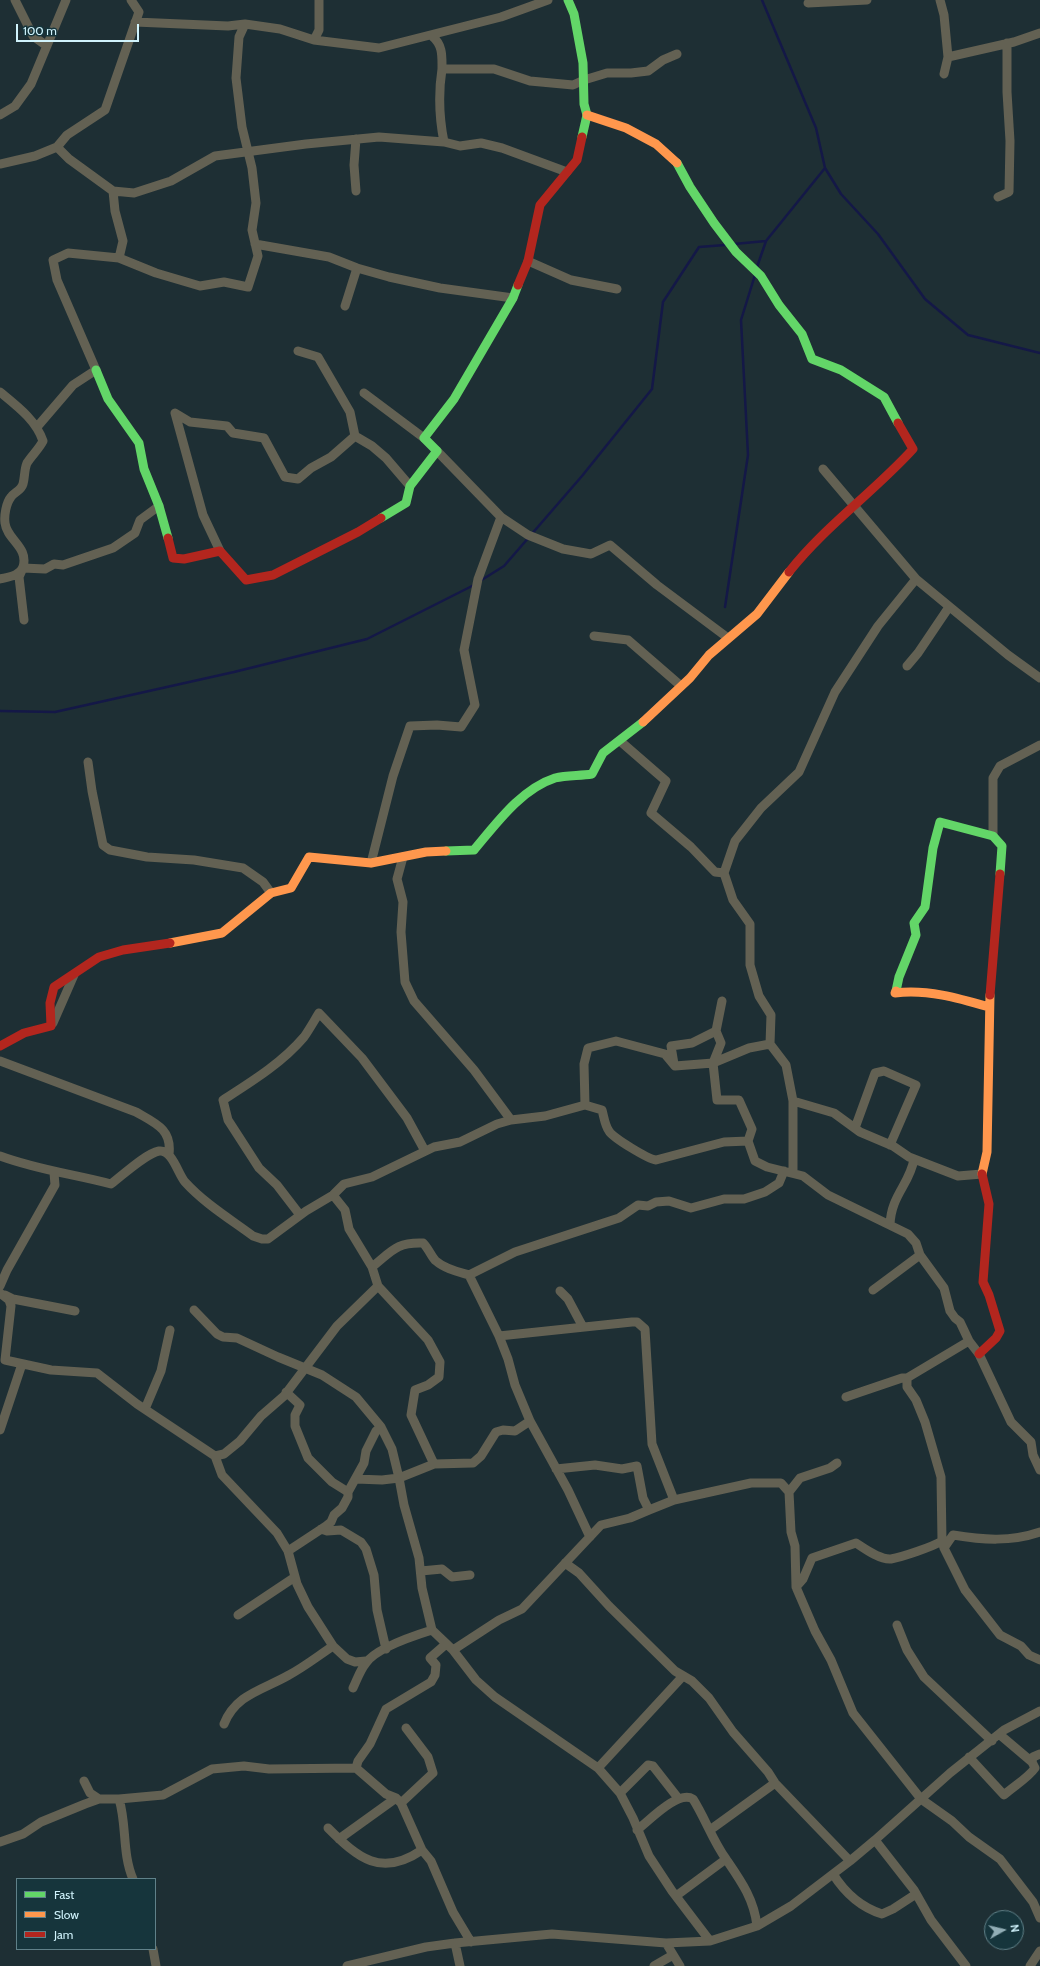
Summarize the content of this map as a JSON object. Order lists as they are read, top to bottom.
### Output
{
  "legend": ["Fast", "Slow", "Jam"],
  "scale_bar": "100 m",
  "north": "right"
}
